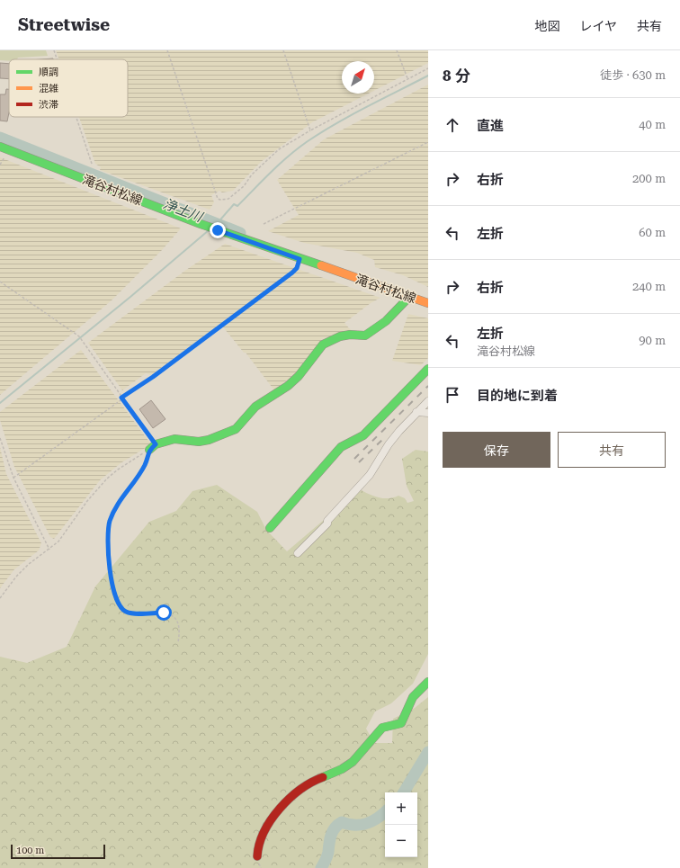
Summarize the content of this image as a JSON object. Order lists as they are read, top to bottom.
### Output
{
  "streets": {
    "street": ["滝谷村松線"]
  },
  "water": ["浄土川"],
  "legend": ["順調", "混雑", "渋滞"],
  "scale_bar": "100 m",
  "north": "top right",
  "page": {
    "header": "Streetwise",
    "nav": ["地図", "レイヤ", "共有"],
    "heading": ["8 分", "徒歩 · 630 m"],
    "list": [
      ["直進", "40 m"],
      ["右折", "200 m"],
      ["左折", "60 m"],
      ["右折", "240 m"],
      ["左折", "滝谷村松線", "90 m"],
      "目的地に到着"
    ],
    "buttons": ["保存", "共有"],
    "map_buttons": ["+", "−"],
    "scale": "100 m"
  }
}
